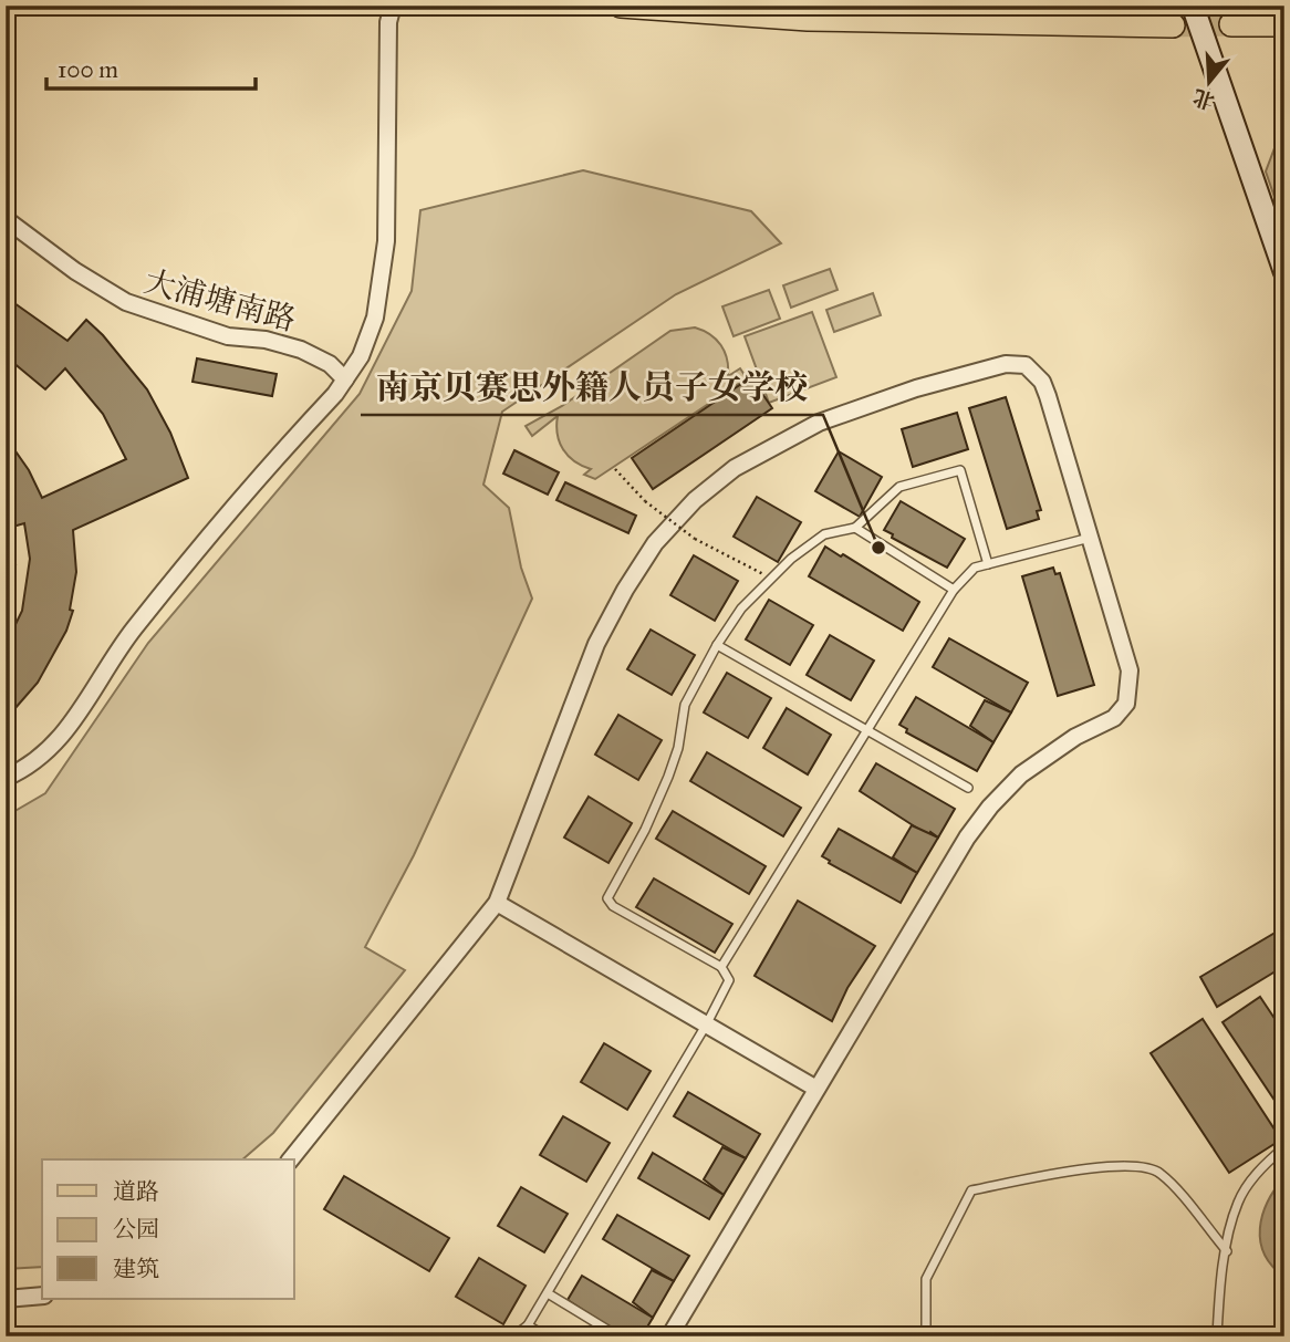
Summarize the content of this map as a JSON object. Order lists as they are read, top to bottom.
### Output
{
  "streets": {
    "street": ["大浦塘南路"]
  },
  "places": ["南京贝赛思外籍人员子女学校"],
  "legend": ["道路", "公园", "建筑"],
  "scale_bar": "100 m",
  "north": "bottom"
}
